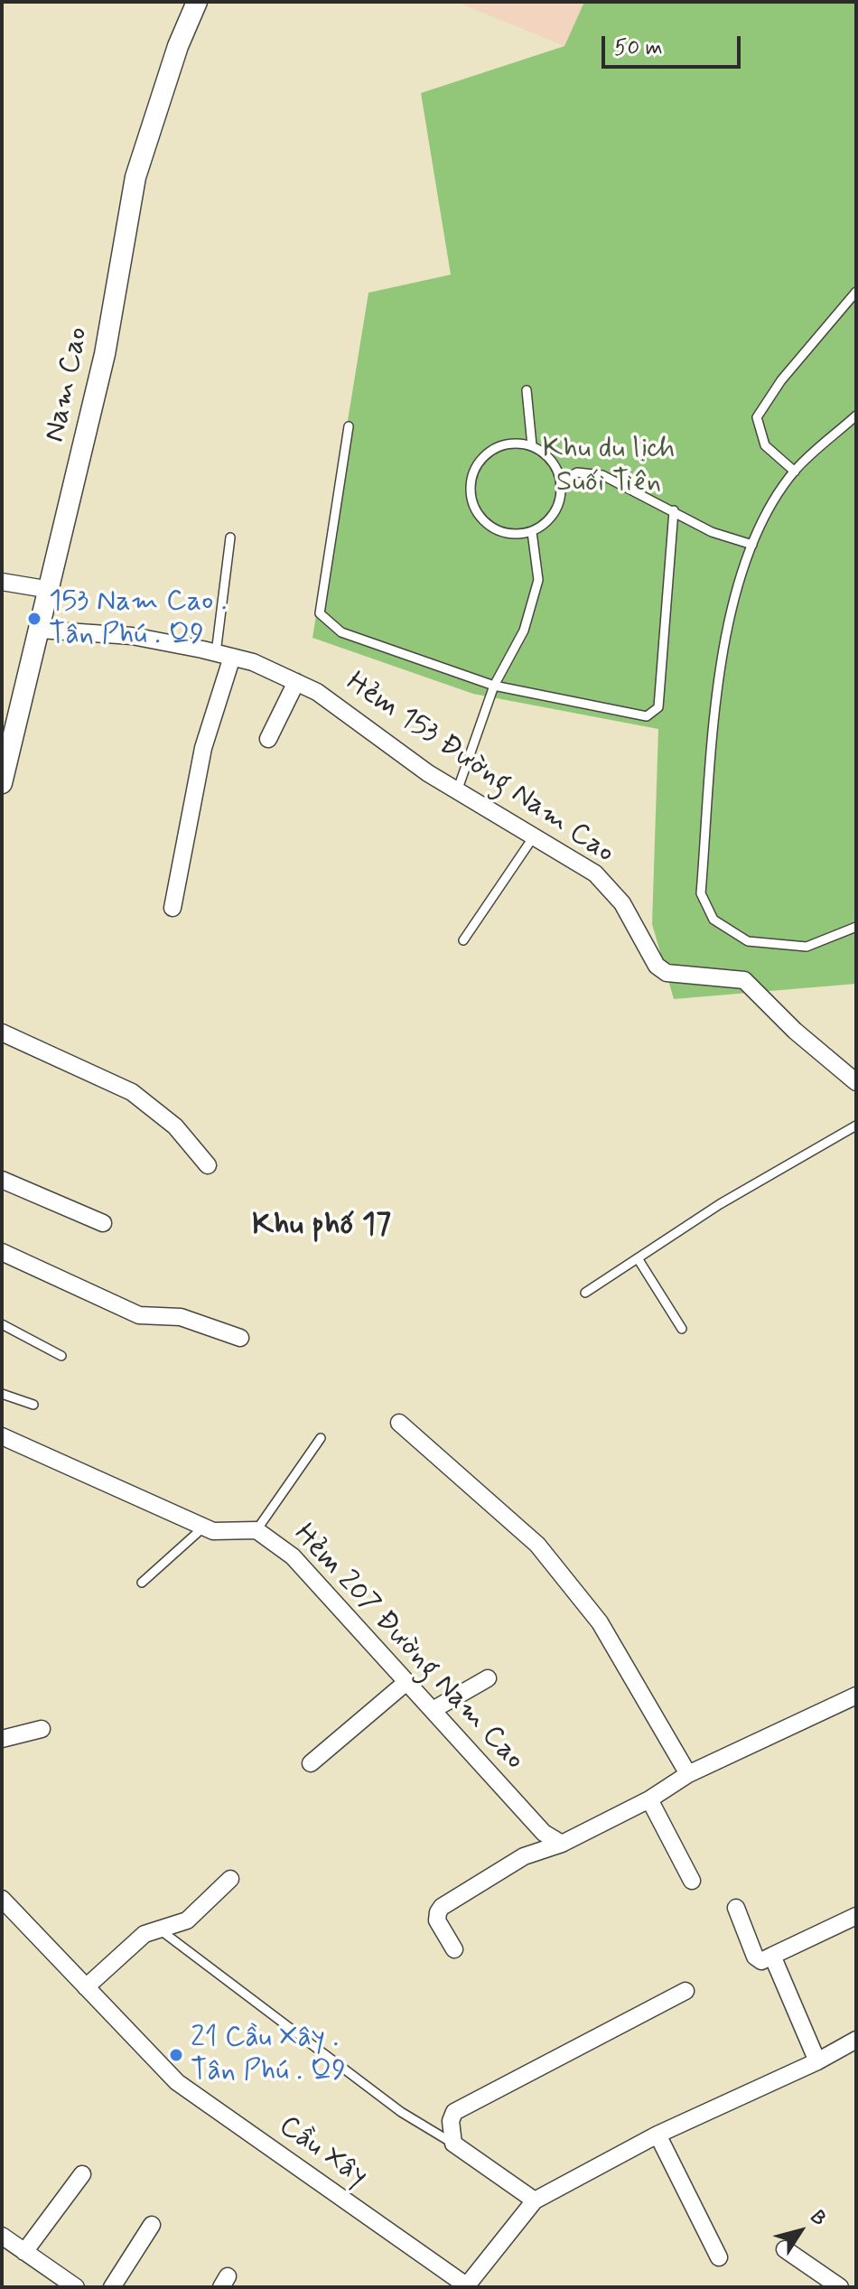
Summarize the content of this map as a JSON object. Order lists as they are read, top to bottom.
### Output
{
  "streets": {
    "street": [
      "Nam Cao",
      "Hẻm 153 Đường Nam Cao",
      "Hẻm 207 Đường Nam Cao",
      "Cầu Xây"
    ]
  },
  "crossings": [
    ["Nam Cao", "Hẻm 153 Đường Nam Cao"]
  ],
  "districts": ["Khu phố 17"],
  "parks": ["Khu du lịch Suối Tiên"],
  "places": ["153 Nam Cao . Tân Phú . Q9", "21 Cầu Xây . Tân Phú . Q9"],
  "scale_bar": "50 m",
  "north": "top right"
}
